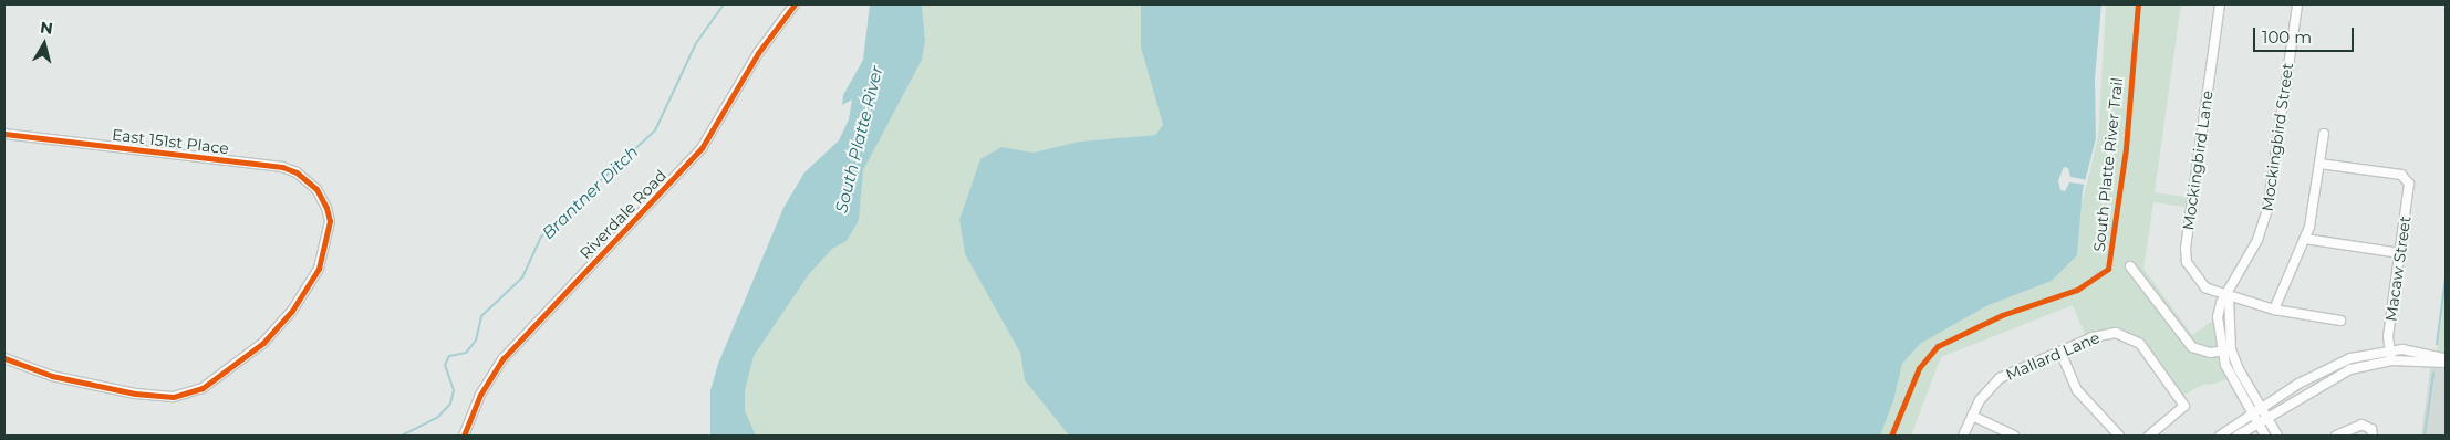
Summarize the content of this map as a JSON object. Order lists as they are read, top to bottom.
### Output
{
  "streets": {
    "street": [
      "Mockingbird Street",
      "East 151st Place",
      "Mockingbird Lane",
      "Riverdale Road",
      "Macaw Street",
      "Mallard Lane"
    ],
    "cycle path": ["South Platte River Trail"]
  },
  "crossings": [
    ["Mockingbird Street", "Mockingbird Lane"]
  ],
  "water": ["South Platte River", "Brantner Ditch"],
  "scale_bar": "100 m",
  "north": "top"
}
